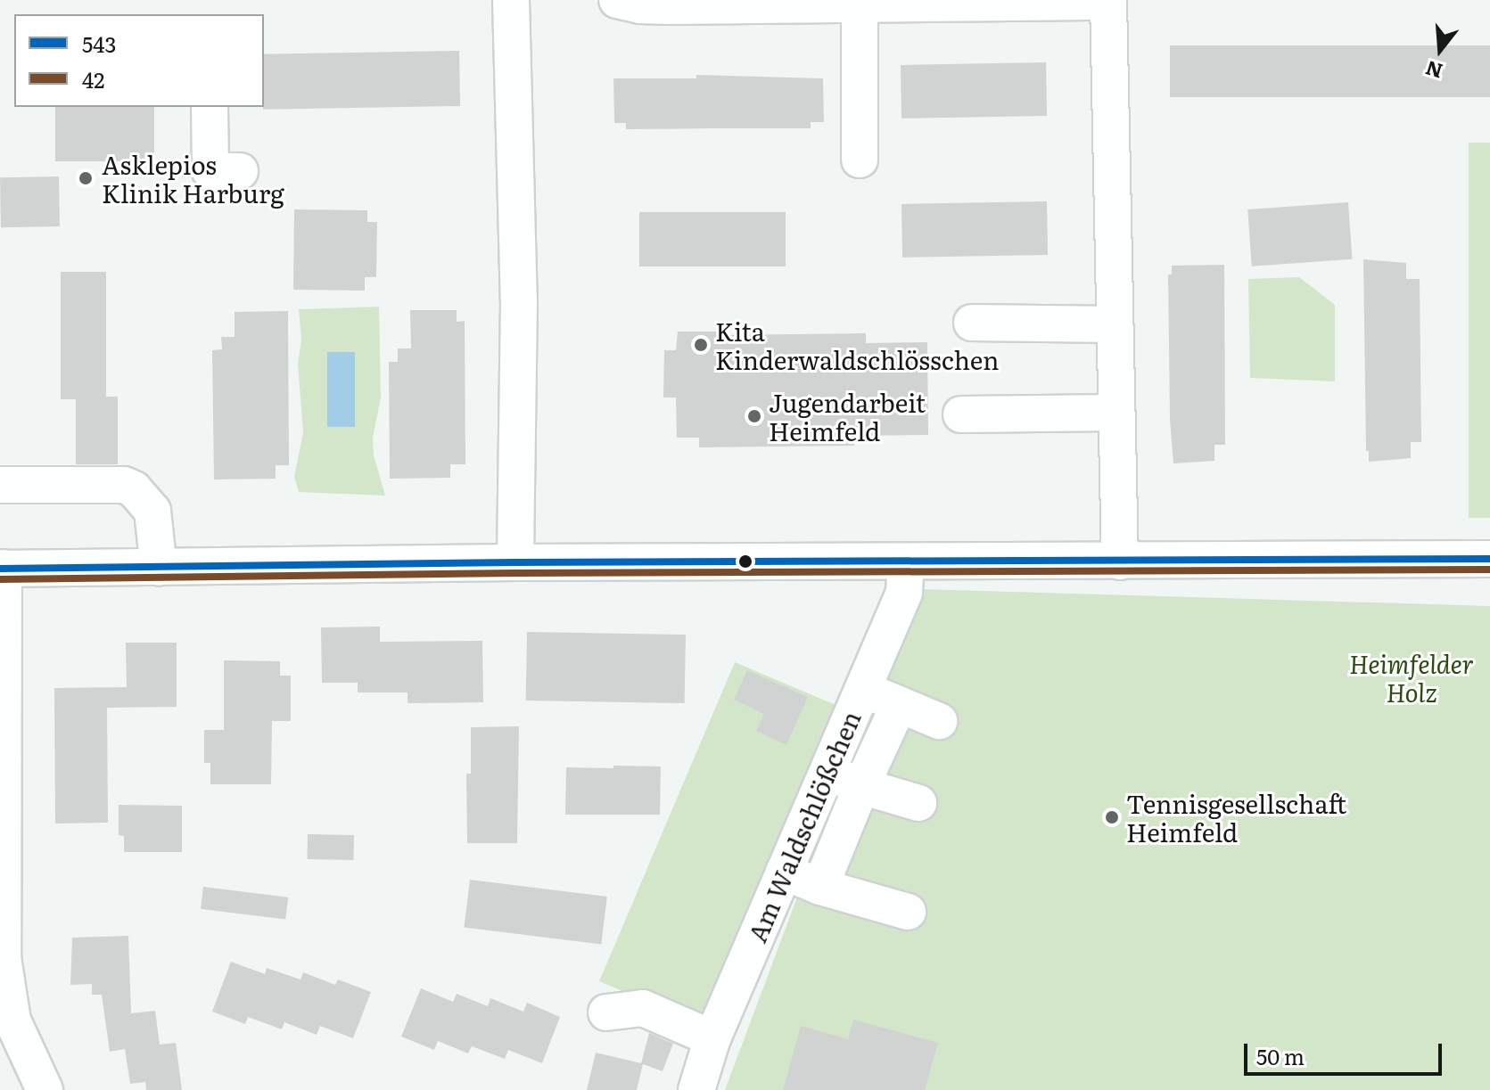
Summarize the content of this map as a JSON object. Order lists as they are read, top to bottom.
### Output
{
  "streets": {
    "street": ["Am Waldschlößchen"]
  },
  "parks": ["Heimfelder Holz"],
  "places": [
    "Asklepios Klinik Harburg",
    "Kita Kinderwaldschlösschen",
    "Jugendarbeit Heimfeld",
    "Tennisgesellschaft Heimfeld"
  ],
  "lines": ["transit line 543", "transit line 42"],
  "legend": ["543", "42"],
  "scale_bar": "50 m",
  "north": "bottom"
}
